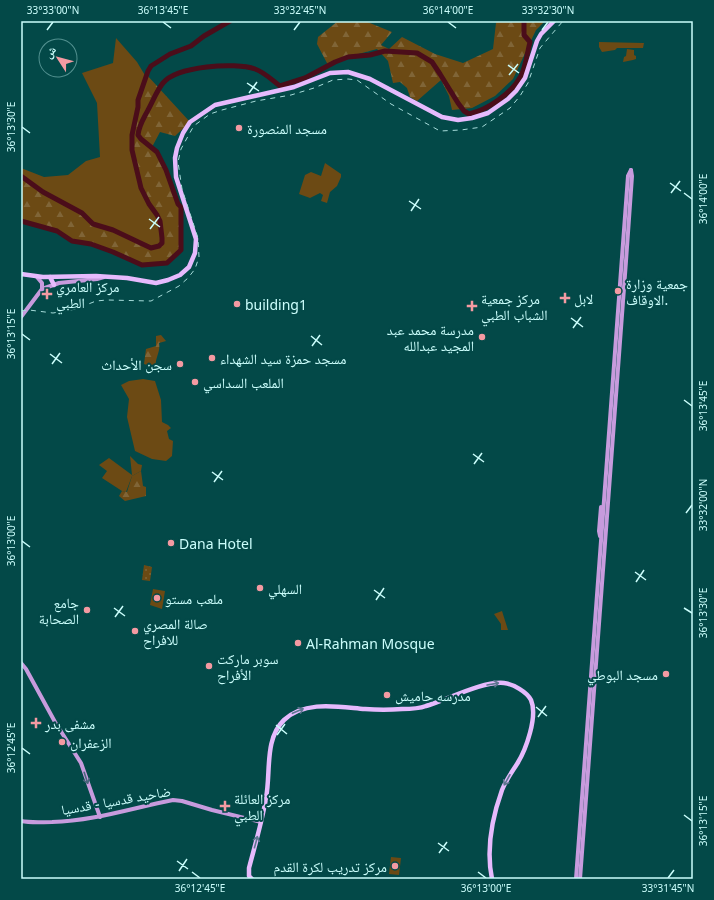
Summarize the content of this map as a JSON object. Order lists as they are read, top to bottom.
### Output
{
  "streets": {
    "street": ["ضاحيد قدسيا - قدسيا"]
  },
  "places": {
    "other": [
      "مسجد المنصورة",
      "جمعية وزارة الاوقاف.",
      "building1",
      "مدرسة محمد عبد المجيد عبدالله",
      "مسجد حمزة سيد الشهداء",
      "سجن الأحداث",
      "الملعب السداسي",
      "Dana Hotel",
      "السهلي",
      "ملعب مستو",
      "جامع الصحابة",
      "صالة المصري للافراح",
      "Al-Rahman Mosque",
      "سوبر ماركت الأفراح",
      "مسجد البوطي",
      "مدرسه حاميش",
      "الزعفران",
      "مركز تدريب لكرة القدم"
    ],
    "health": [
      "مركز العامري الطبي",
      "لابل",
      "مركز جمعية الشباب الطبي",
      "مشفى بدر",
      "مركز العائلة الطبي"
    ]
  },
  "north": "top left",
  "coordinates": [
    "33°33'00\"N",
    "36°13'45\"E",
    "33°32'45\"N",
    "36°14'00\"E",
    "33°32'30\"N",
    "36°13'30\"E",
    "36°13'15\"E",
    "33°32'00\"N",
    "36°13'00\"E",
    "36°12'45\"E",
    "33°31'45\"N"
  ]
}
